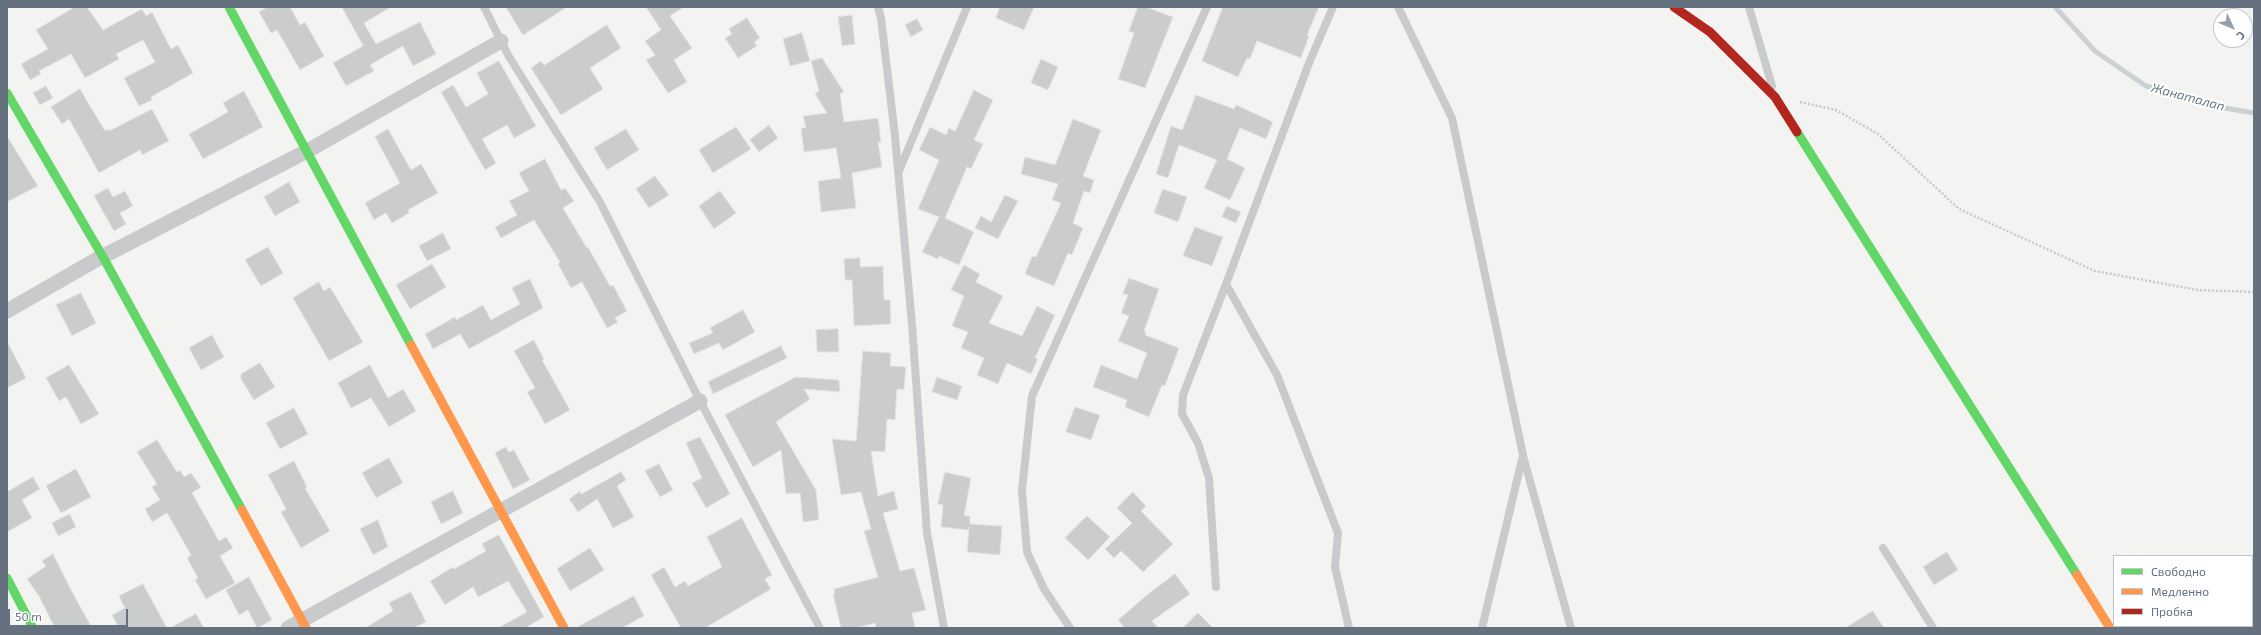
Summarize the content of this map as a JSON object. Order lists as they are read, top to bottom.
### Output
{
  "water": ["Жанаталап"],
  "legend": ["Свободно", "Медленно", "Пробка"],
  "scale_bar": "50 m",
  "north": "bottom right"
}
